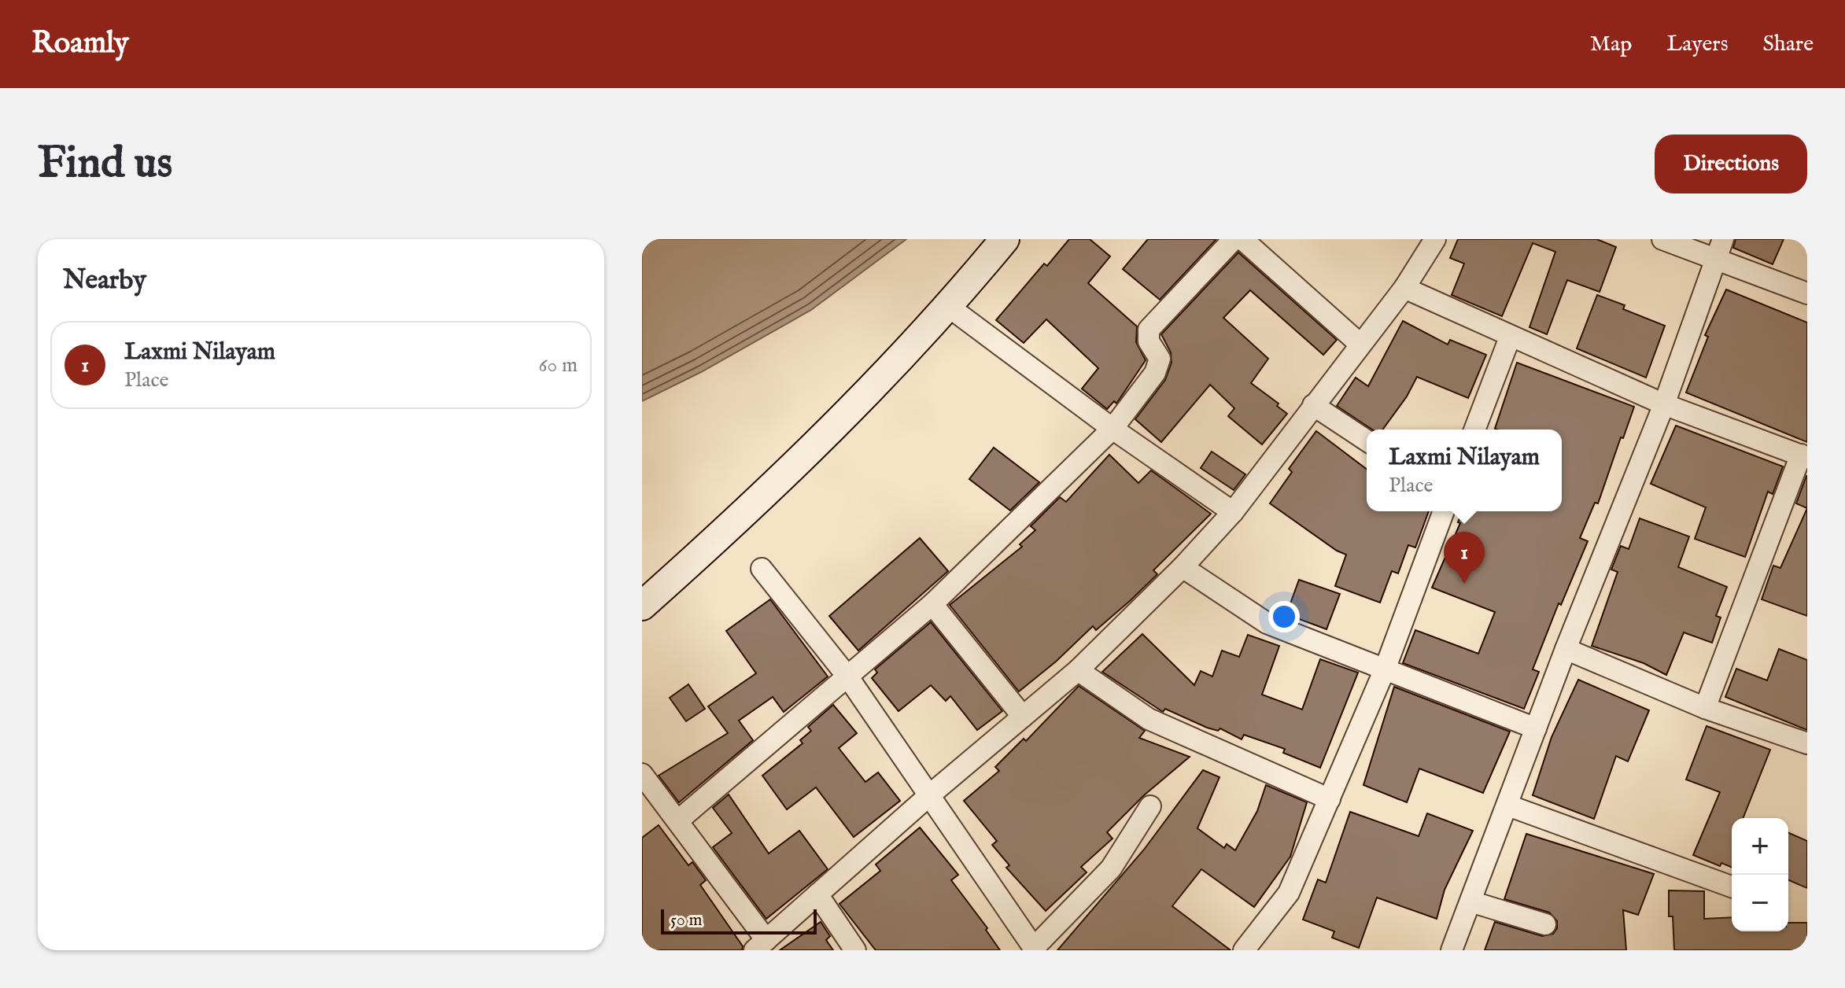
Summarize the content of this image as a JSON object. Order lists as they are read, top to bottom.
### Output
{
  "scale_bar": "50 m",
  "page": {
    "header": "Roamly",
    "nav": ["Map", "Layers", "Share"],
    "buttons": "Directions",
    "title": "Find us",
    "heading": "Nearby",
    "list": [
      {
        "mark": "1",
        "name": "Laxmi Nilayam",
        "note": "Place",
        "value": "60 m"
      }
    ],
    "popup": ["Laxmi Nilayam", "Place"],
    "pins": "1",
    "map_buttons": ["+", "−"],
    "scale": "50 m"
  }
}
